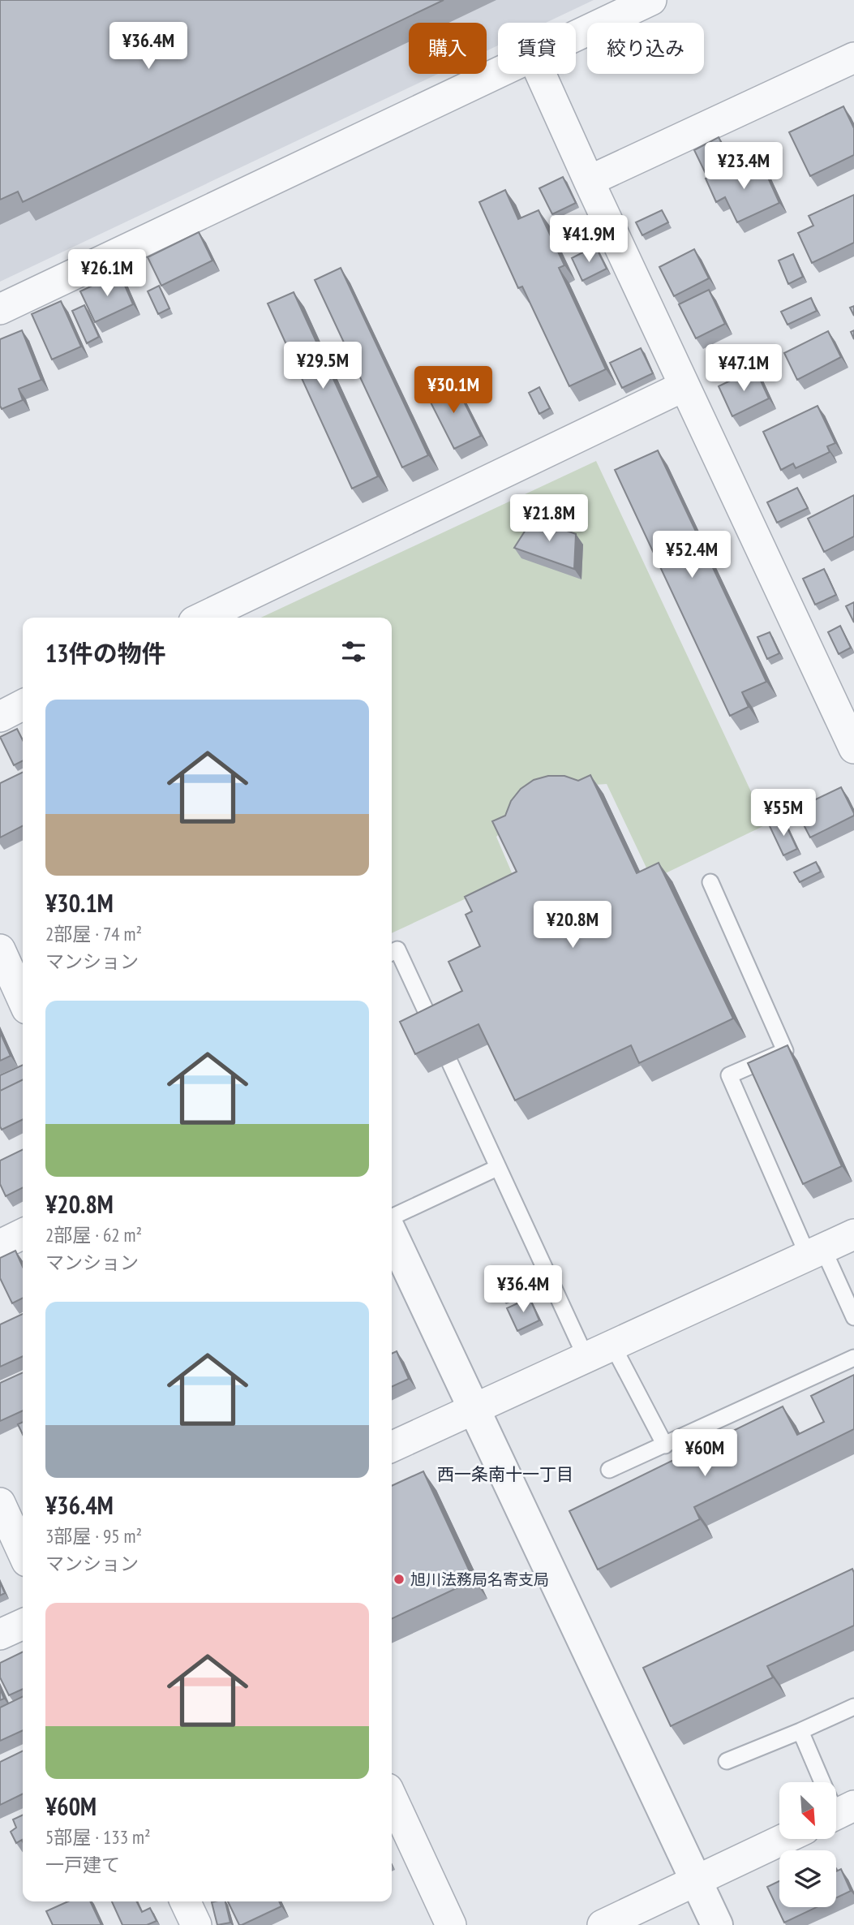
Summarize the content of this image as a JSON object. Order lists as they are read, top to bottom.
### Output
{
  "districts": ["西一条南十一丁目"],
  "places": ["旭川法務局名寄支局"],
  "north": "bottom right",
  "page": {
    "price": [
      "¥36.4M",
      "¥23.4M",
      "¥41.9M",
      "¥26.1M",
      "¥29.5M",
      "¥47.1M",
      "¥30.1M",
      "¥21.8M",
      "¥52.4M",
      "¥55M",
      "¥20.8M",
      "¥36.4M",
      "¥60M"
    ],
    "chip": ["購入", "賃貸", "絞り込み"],
    "heading": "13件の物件",
    "list": [
      {
        "name": "¥30.1M",
        "note": "2部屋 · 74 m² · マンション"
      },
      {
        "name": "¥20.8M",
        "note": "2部屋 · 62 m² · マンション"
      },
      {
        "name": "¥36.4M",
        "note": "3部屋 · 95 m² · マンション"
      },
      {
        "name": "¥60M",
        "note": "5部屋 · 133 m² · 一戸建て"
      }
    ]
  }
}
